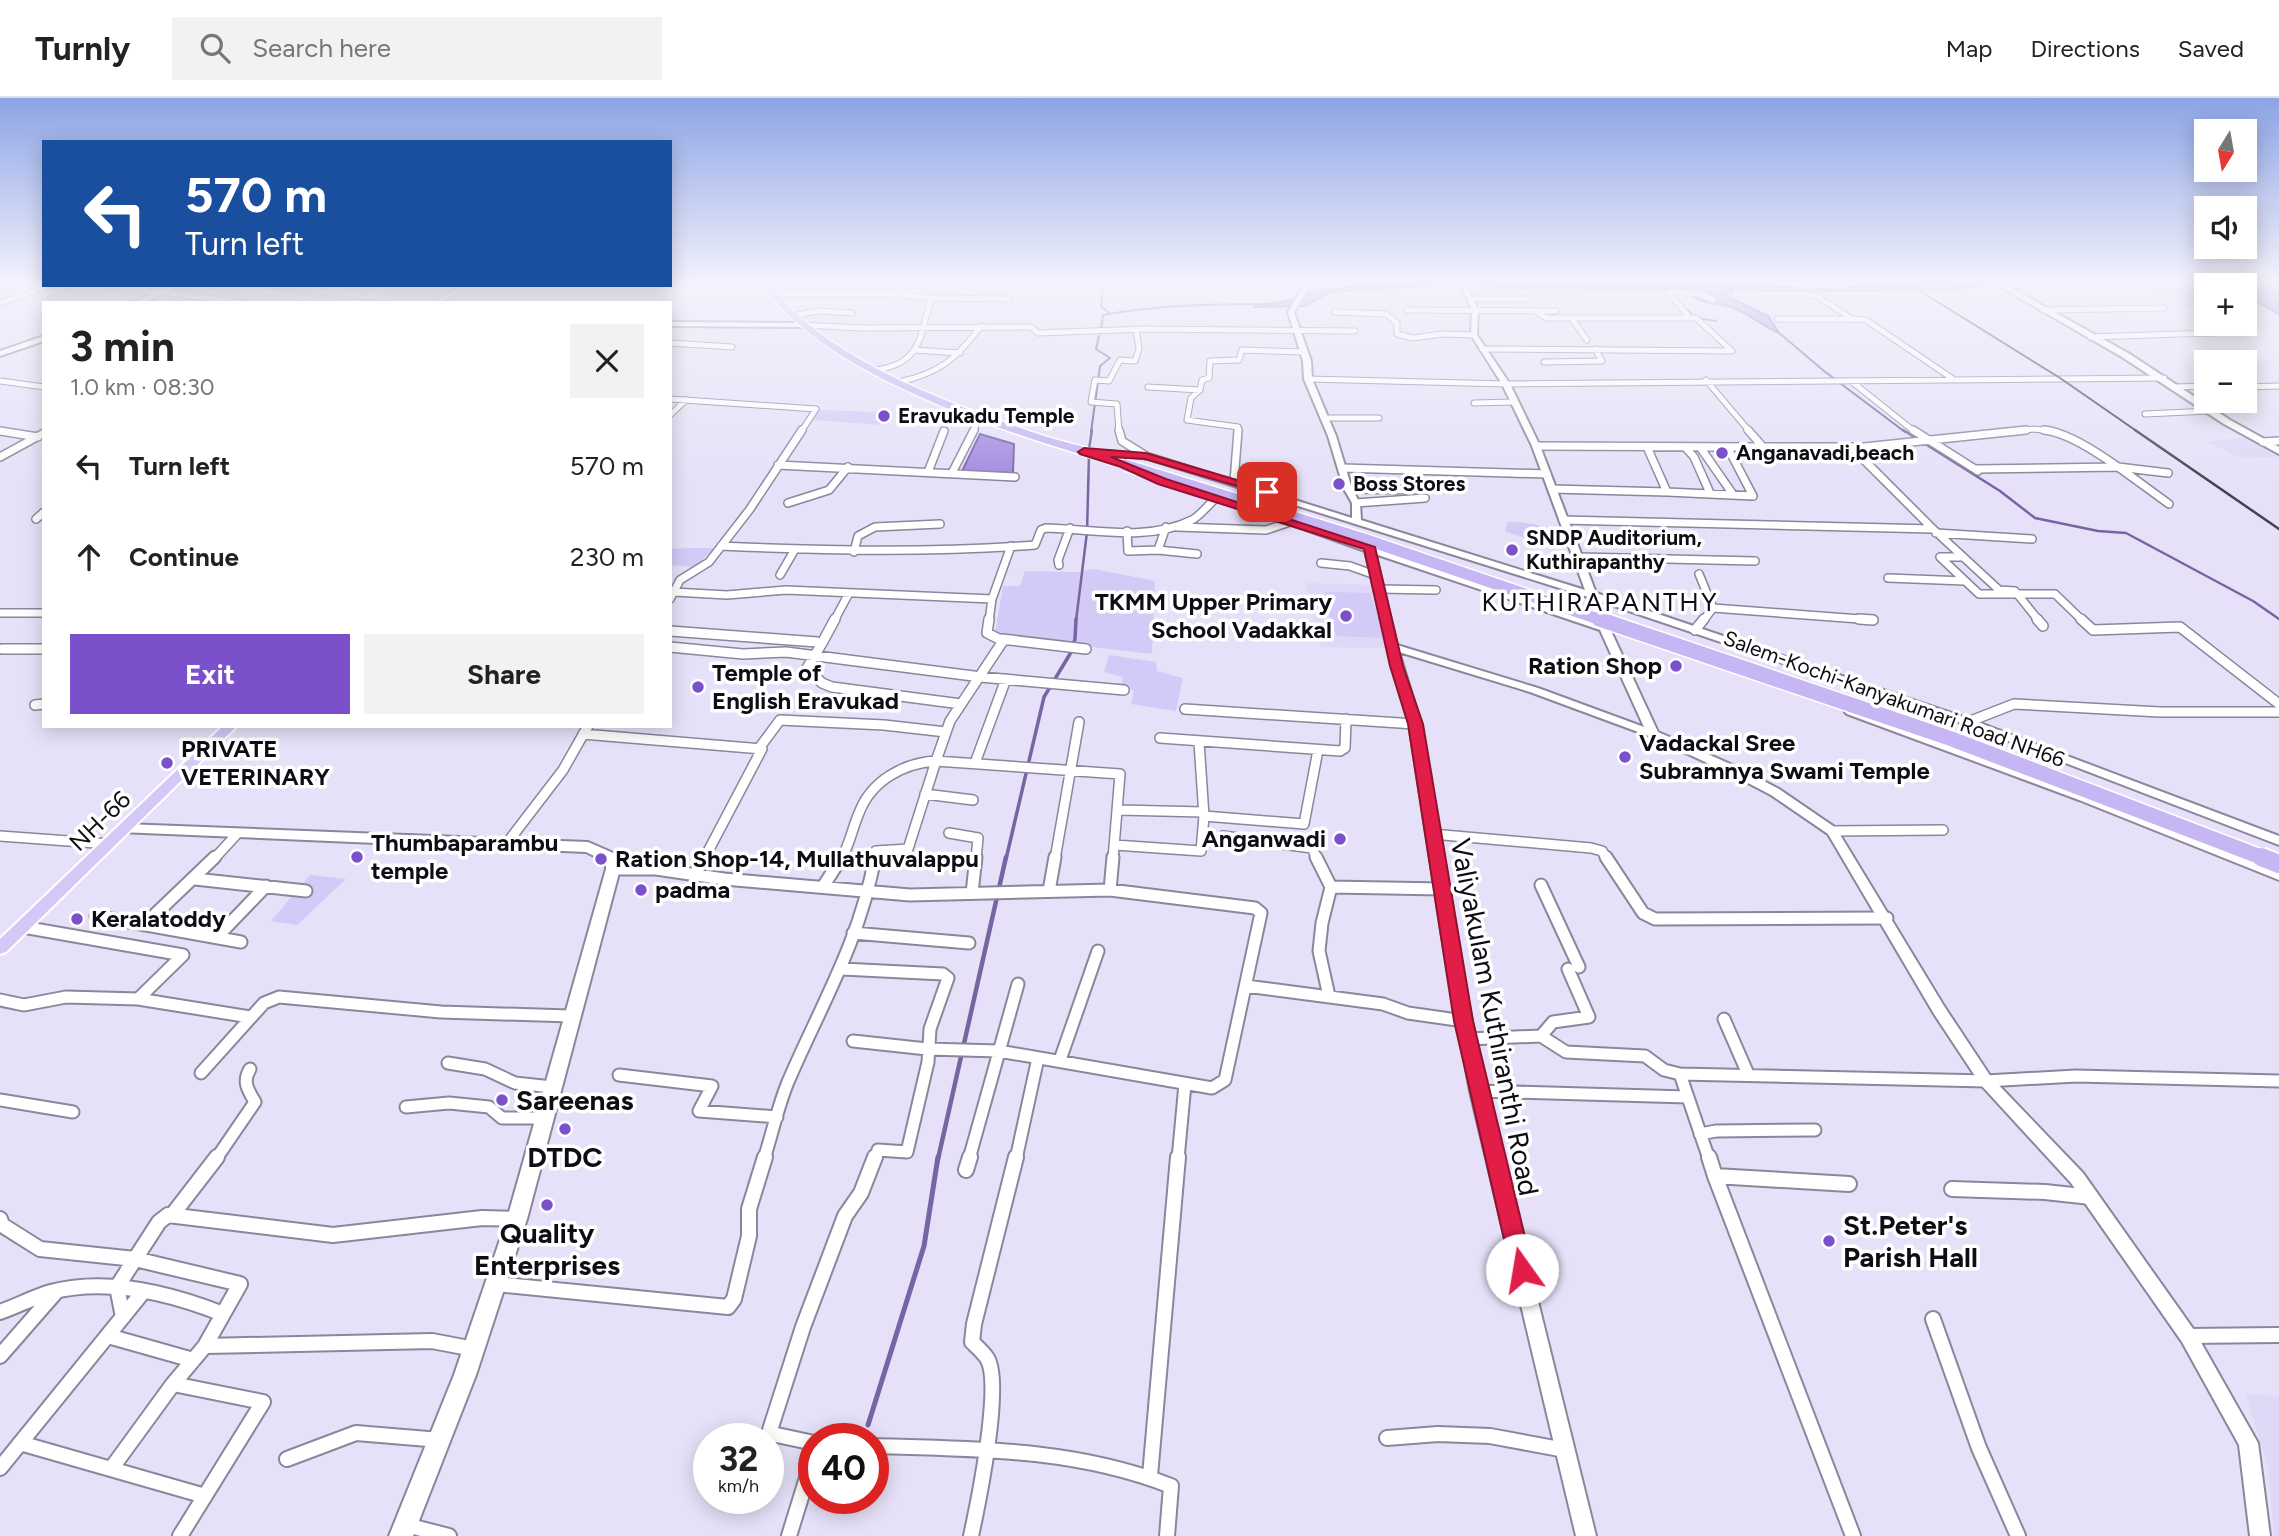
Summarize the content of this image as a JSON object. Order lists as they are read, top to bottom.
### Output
{
  "streets": {
    "highway": ["Salem-Kochi-Kanyakumari Road NH66"],
    "main road": ["NH-66"],
    "street": ["Valiyakulam Kuthiranthi Road"]
  },
  "districts": ["KUTHIRAPANTHY"],
  "places": [
    "Eravukadu Temple",
    "Anganavadi,beach",
    "Boss Stores",
    "SNDP Auditorium, Kuthirapanthy",
    "TKMM Upper Primary School Vadakkal",
    "Ration Shop",
    "Temple of English Eravukad",
    "Vadackal Sree Subramnya Swami Temple",
    "PRIVATE VETERINARY",
    "Anganwadi",
    "Thumbaparambu temple",
    "Ration Shop-14, Mullathuvalappu",
    "padma",
    "Keralatoddy",
    "Sareenas",
    "DTDC",
    "Quality Enterprises",
    "St.Peter's Parish Hall"
  ],
  "north": "bottom",
  "page": {
    "header": "Turnly",
    "search": "Search here",
    "nav": ["Map", "Directions", "Saved"],
    "map_buttons": ["+", "−"],
    "turn": ["570 m", "Turn left"],
    "heading": ["3 min", "1.0 km · 08:30"],
    "list": [
      {
        "name": "Turn left",
        "value": "570 m"
      },
      {
        "name": "Continue",
        "value": "230 m"
      }
    ],
    "buttons": ["Exit", "Share"],
    "speed": "32 km/h",
    "limit": "40"
  }
}
